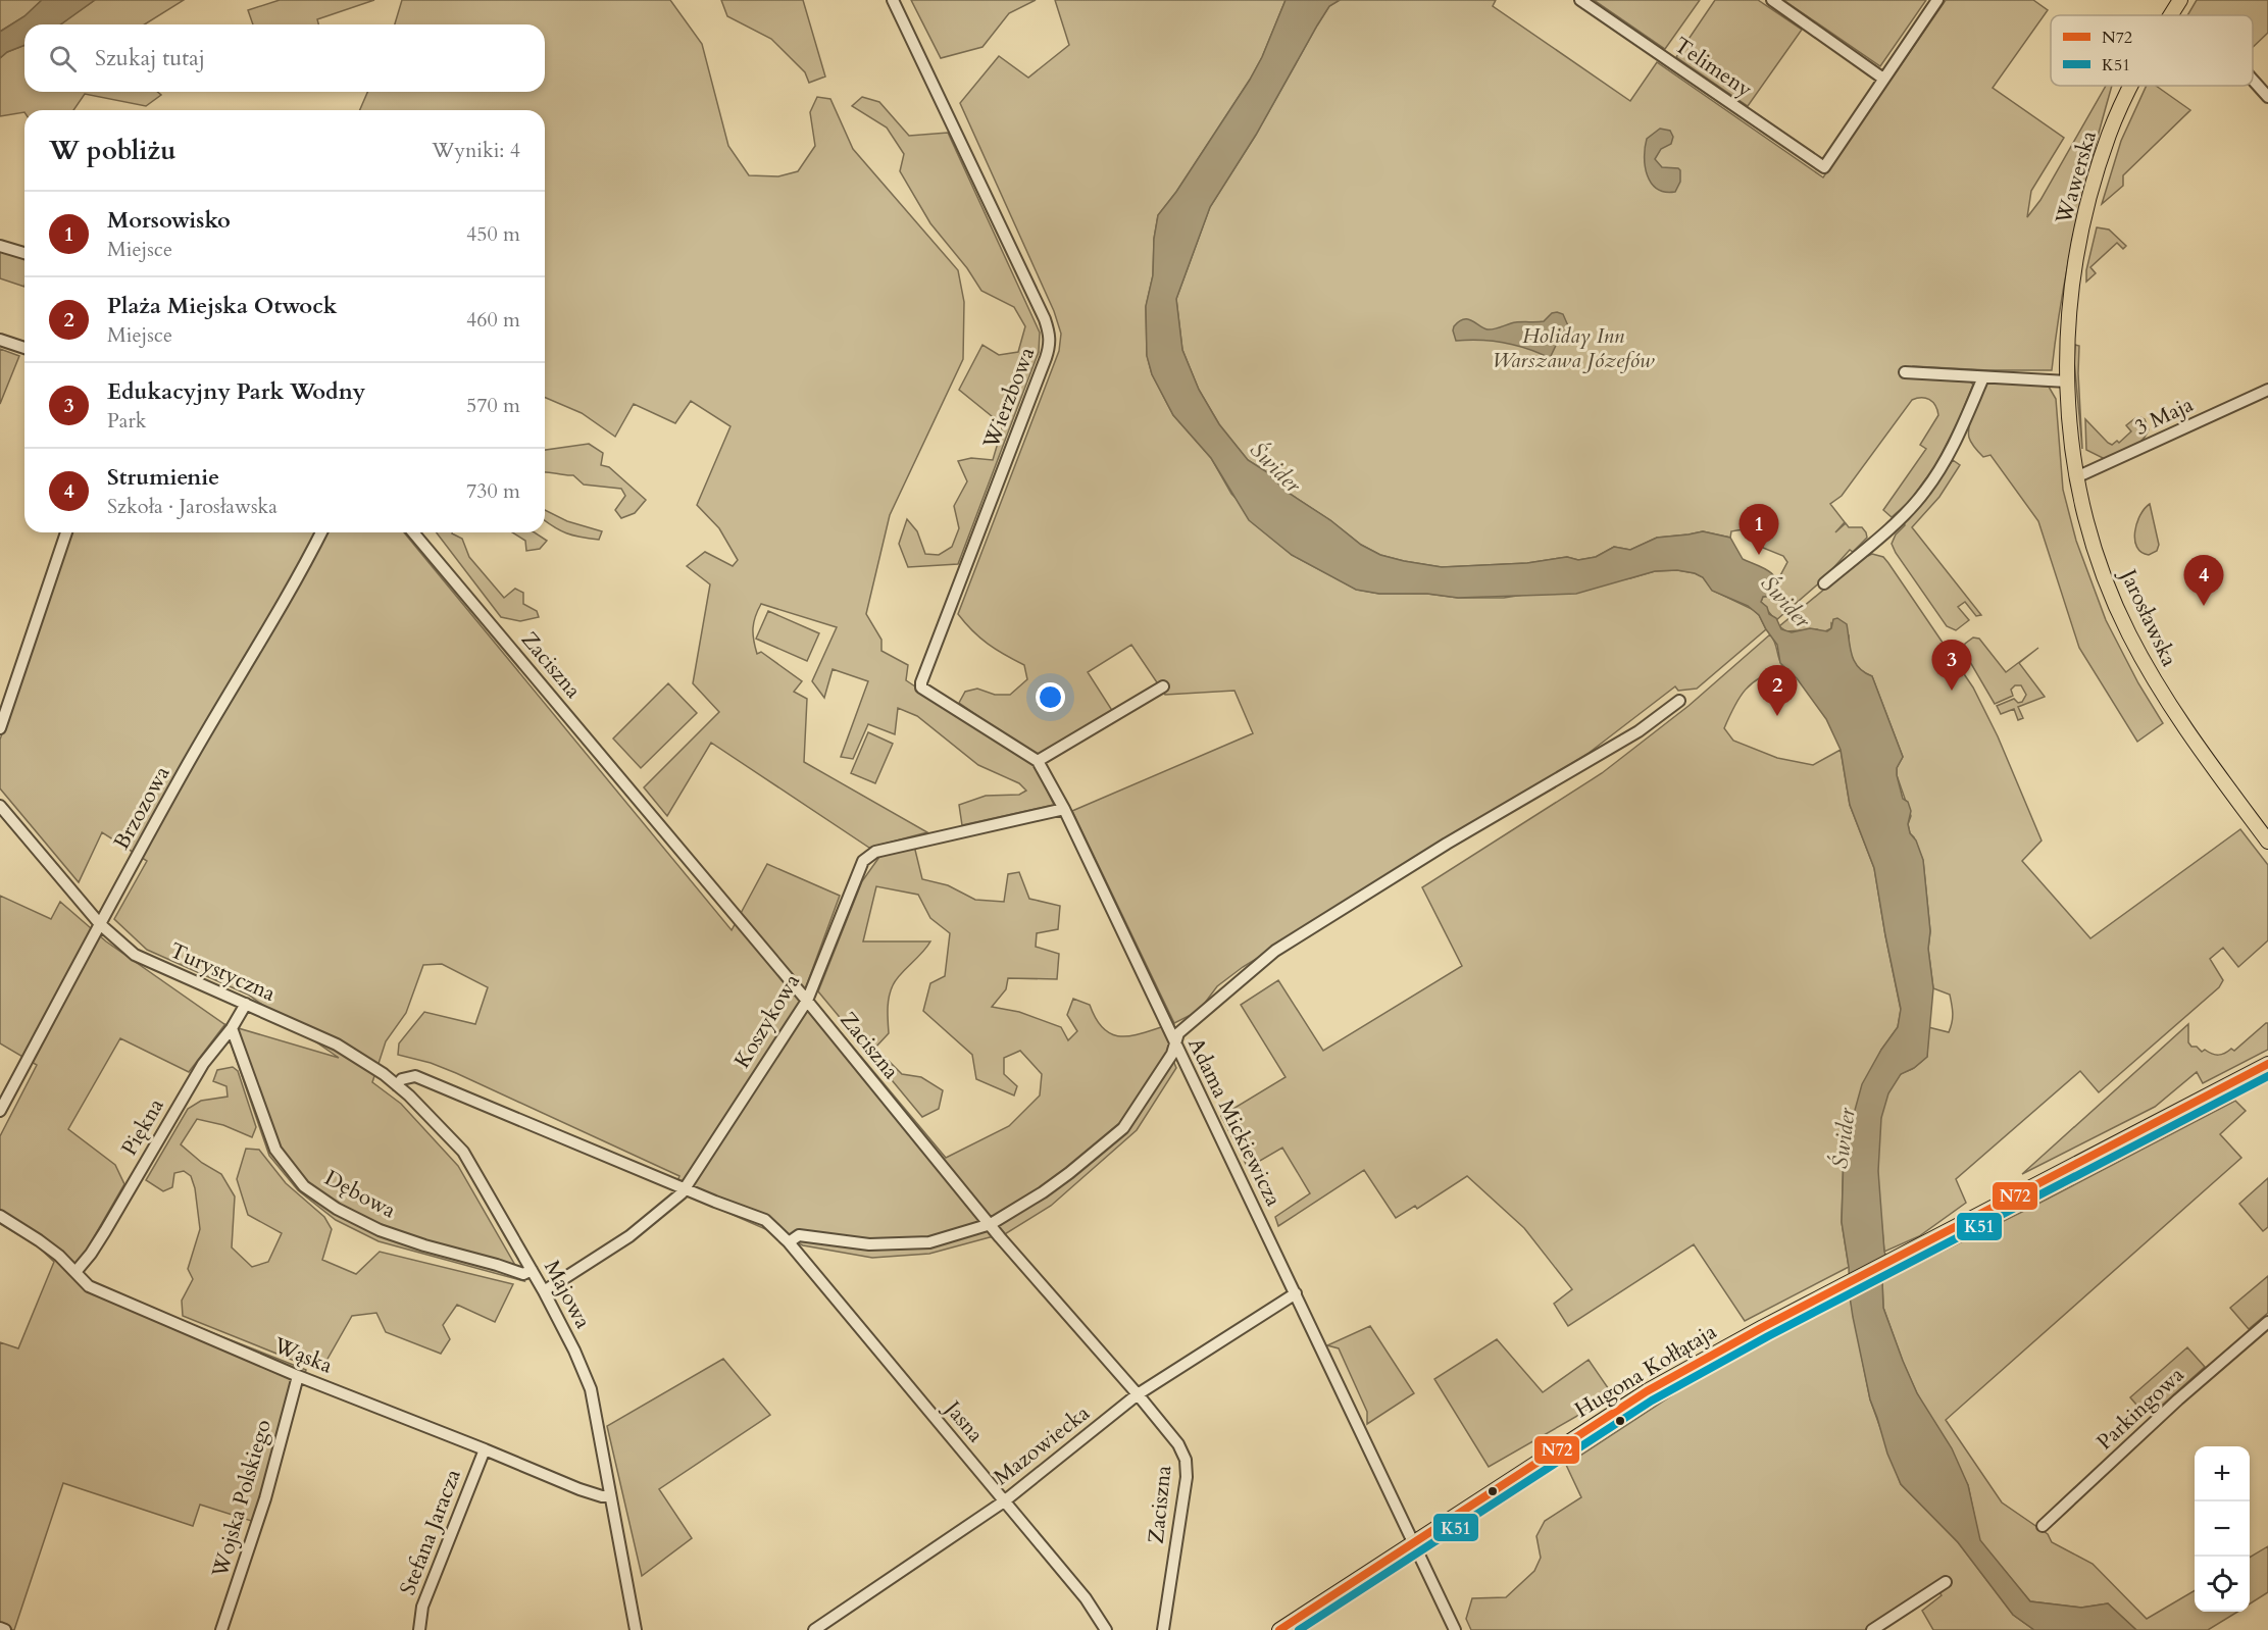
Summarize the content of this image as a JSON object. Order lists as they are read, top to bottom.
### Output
{
  "streets": {
    "main road": ["Wawerska", "Jarosławska", "Hugona Kołłątaja"],
    "street": [
      "Telimeny",
      "Wierzbowa",
      "3 Maja",
      "Zaciszna",
      "Brzozowa",
      "Turystyczna",
      "Koszykowa",
      "Adama Mickiewicza",
      "Piękna",
      "Dębowa",
      "Majowa",
      "Wąska",
      "Parkingowa",
      "Jasna",
      "Mazowiecka",
      "Wojska Polskiego",
      "Stefana Jaracza"
    ]
  },
  "crossings": [
    ["Wawerska", "Jarosławska"],
    ["Wierzbowa", "Adama Mickiewicza"],
    ["3 Maja", "Jarosławska"],
    ["Zaciszna", "Koszykowa"],
    ["Zaciszna", "Mazowiecka"],
    ["Brzozowa", "Turystyczna"],
    ["Turystyczna", "Piękna"],
    ["Turystyczna", "Majowa"],
    ["Koszykowa", "Adama Mickiewicza"],
    ["Koszykowa", "Majowa"],
    ["Koszykowa", "Jasna"],
    ["Adama Mickiewicza", "Hugona Kołłątaja"],
    ["Adama Mickiewicza", "Mazowiecka"],
    ["Piękna", "Dębowa"],
    ["Piękna", "Wąska"],
    ["Dębowa", "Majowa"],
    ["Majowa", "Wąska"],
    ["Majowa", "Jasna"],
    ["Wąska", "Wojska Polskiego"],
    ["Wąska", "Stefana Jaracza"],
    ["Jasna", "Mazowiecka"]
  ],
  "water": ["Świder"],
  "parks": ["Holiday Inn Warszawa Józefów"],
  "lines": ["transit line N72", "transit line K51"],
  "legend": ["N72", "K51"],
  "page": {
    "search": "Szukaj tutaj",
    "heading": ["W pobliżu", "Wyniki: 4"],
    "list": [
      {
        "mark": "1",
        "name": "Morsowisko",
        "note": "Miejsce",
        "value": "450 m"
      },
      {
        "mark": "2",
        "name": "Plaża Miejska Otwock",
        "note": "Miejsce",
        "value": "460 m"
      },
      {
        "mark": "3",
        "name": "Edukacyjny Park Wodny",
        "note": "Park",
        "value": "570 m"
      },
      {
        "mark": "4",
        "name": "Strumienie",
        "note": "Szkoła · Jarosławska",
        "value": "730 m"
      }
    ],
    "pins": [
      "1",
      "4",
      "3",
      "2"
    ],
    "map_buttons": ["+", "−"]
  }
}
